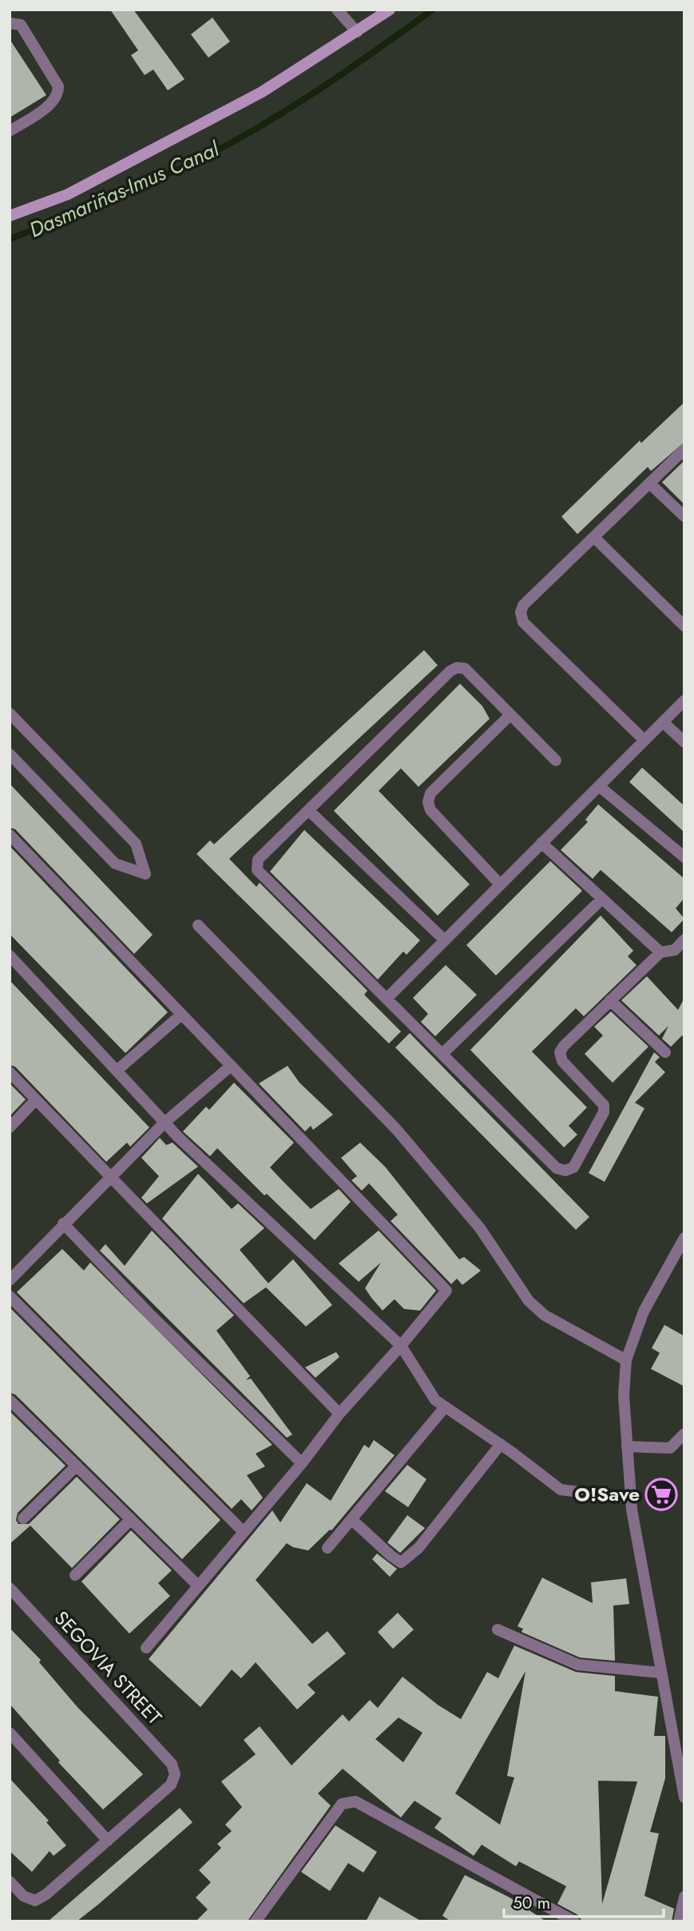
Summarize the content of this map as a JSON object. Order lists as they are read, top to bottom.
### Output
{
  "streets": {
    "street": ["SEGOVIA STREET"]
  },
  "water": ["Dasmariñas-Imus Canal"],
  "places": {
    "supermarket": ["O!Save"]
  },
  "scale_bar": "50 m"
}
